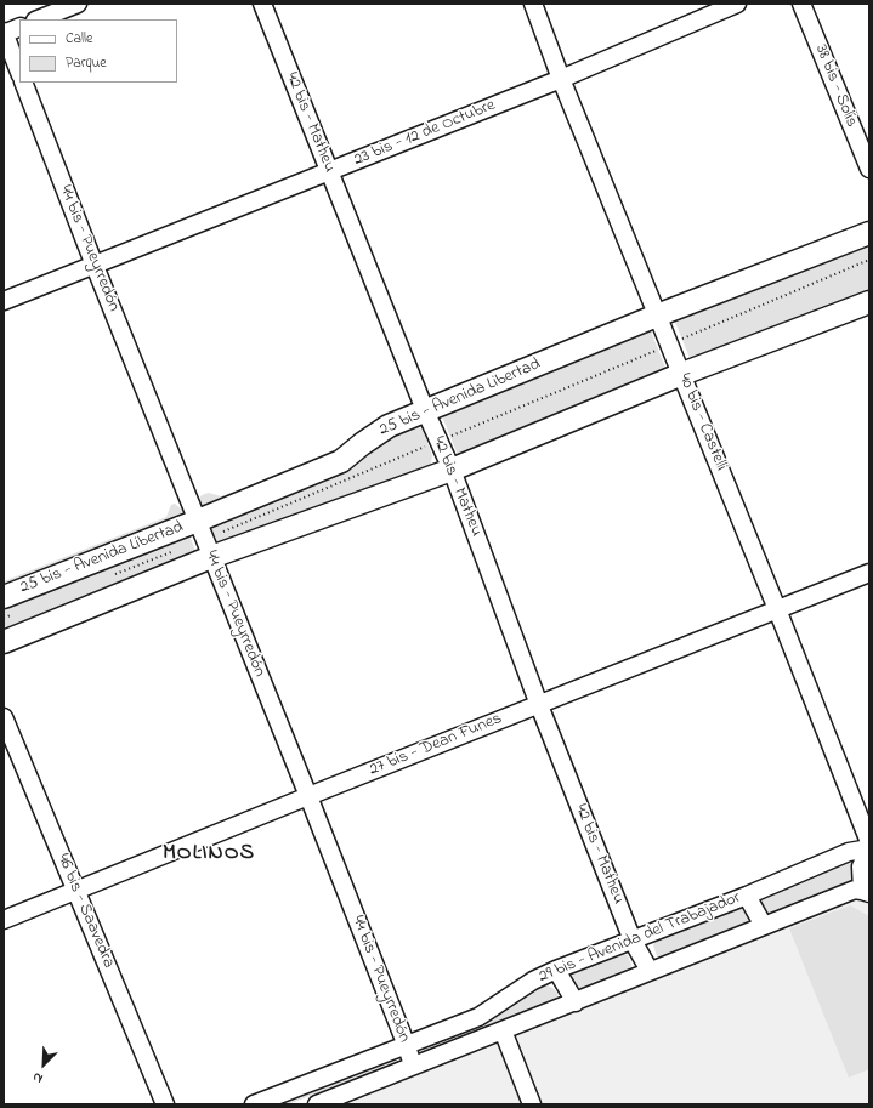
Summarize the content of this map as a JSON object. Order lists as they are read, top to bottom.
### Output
{
  "streets": {
    "main road": ["25 bis - Avenida Libertad"],
    "street": [
      "38 bis - Solís",
      "42 bis - Matheu",
      "23 bis - 12 de Octubre",
      "44 bis - Pueyrredón",
      "40 bis - Castelli",
      "27 bis - Dean Funes",
      "46 bis - Saavedra",
      "29 bis - Avenida del Trabajador"
    ]
  },
  "crossings": [
    ["42 bis - Matheu", "23 bis - 12 de Octubre"],
    ["42 bis - Matheu", "25 bis - Avenida Libertad"],
    ["42 bis - Matheu", "27 bis - Dean Funes"],
    ["42 bis - Matheu", "29 bis - Avenida del Trabajador"],
    ["23 bis - 12 de Octubre", "44 bis - Pueyrredón"],
    ["23 bis - 12 de Octubre", "40 bis - Castelli"],
    ["44 bis - Pueyrredón", "25 bis - Avenida Libertad"],
    ["44 bis - Pueyrredón", "27 bis - Dean Funes"],
    ["44 bis - Pueyrredón", "29 bis - Avenida del Trabajador"],
    ["25 bis - Avenida Libertad", "40 bis - Castelli"],
    ["40 bis - Castelli", "27 bis - Dean Funes"],
    ["27 bis - Dean Funes", "46 bis - Saavedra"]
  ],
  "districts": ["MOLINOS"],
  "legend": ["Calle", "Parque"],
  "north": "bottom left"
}
